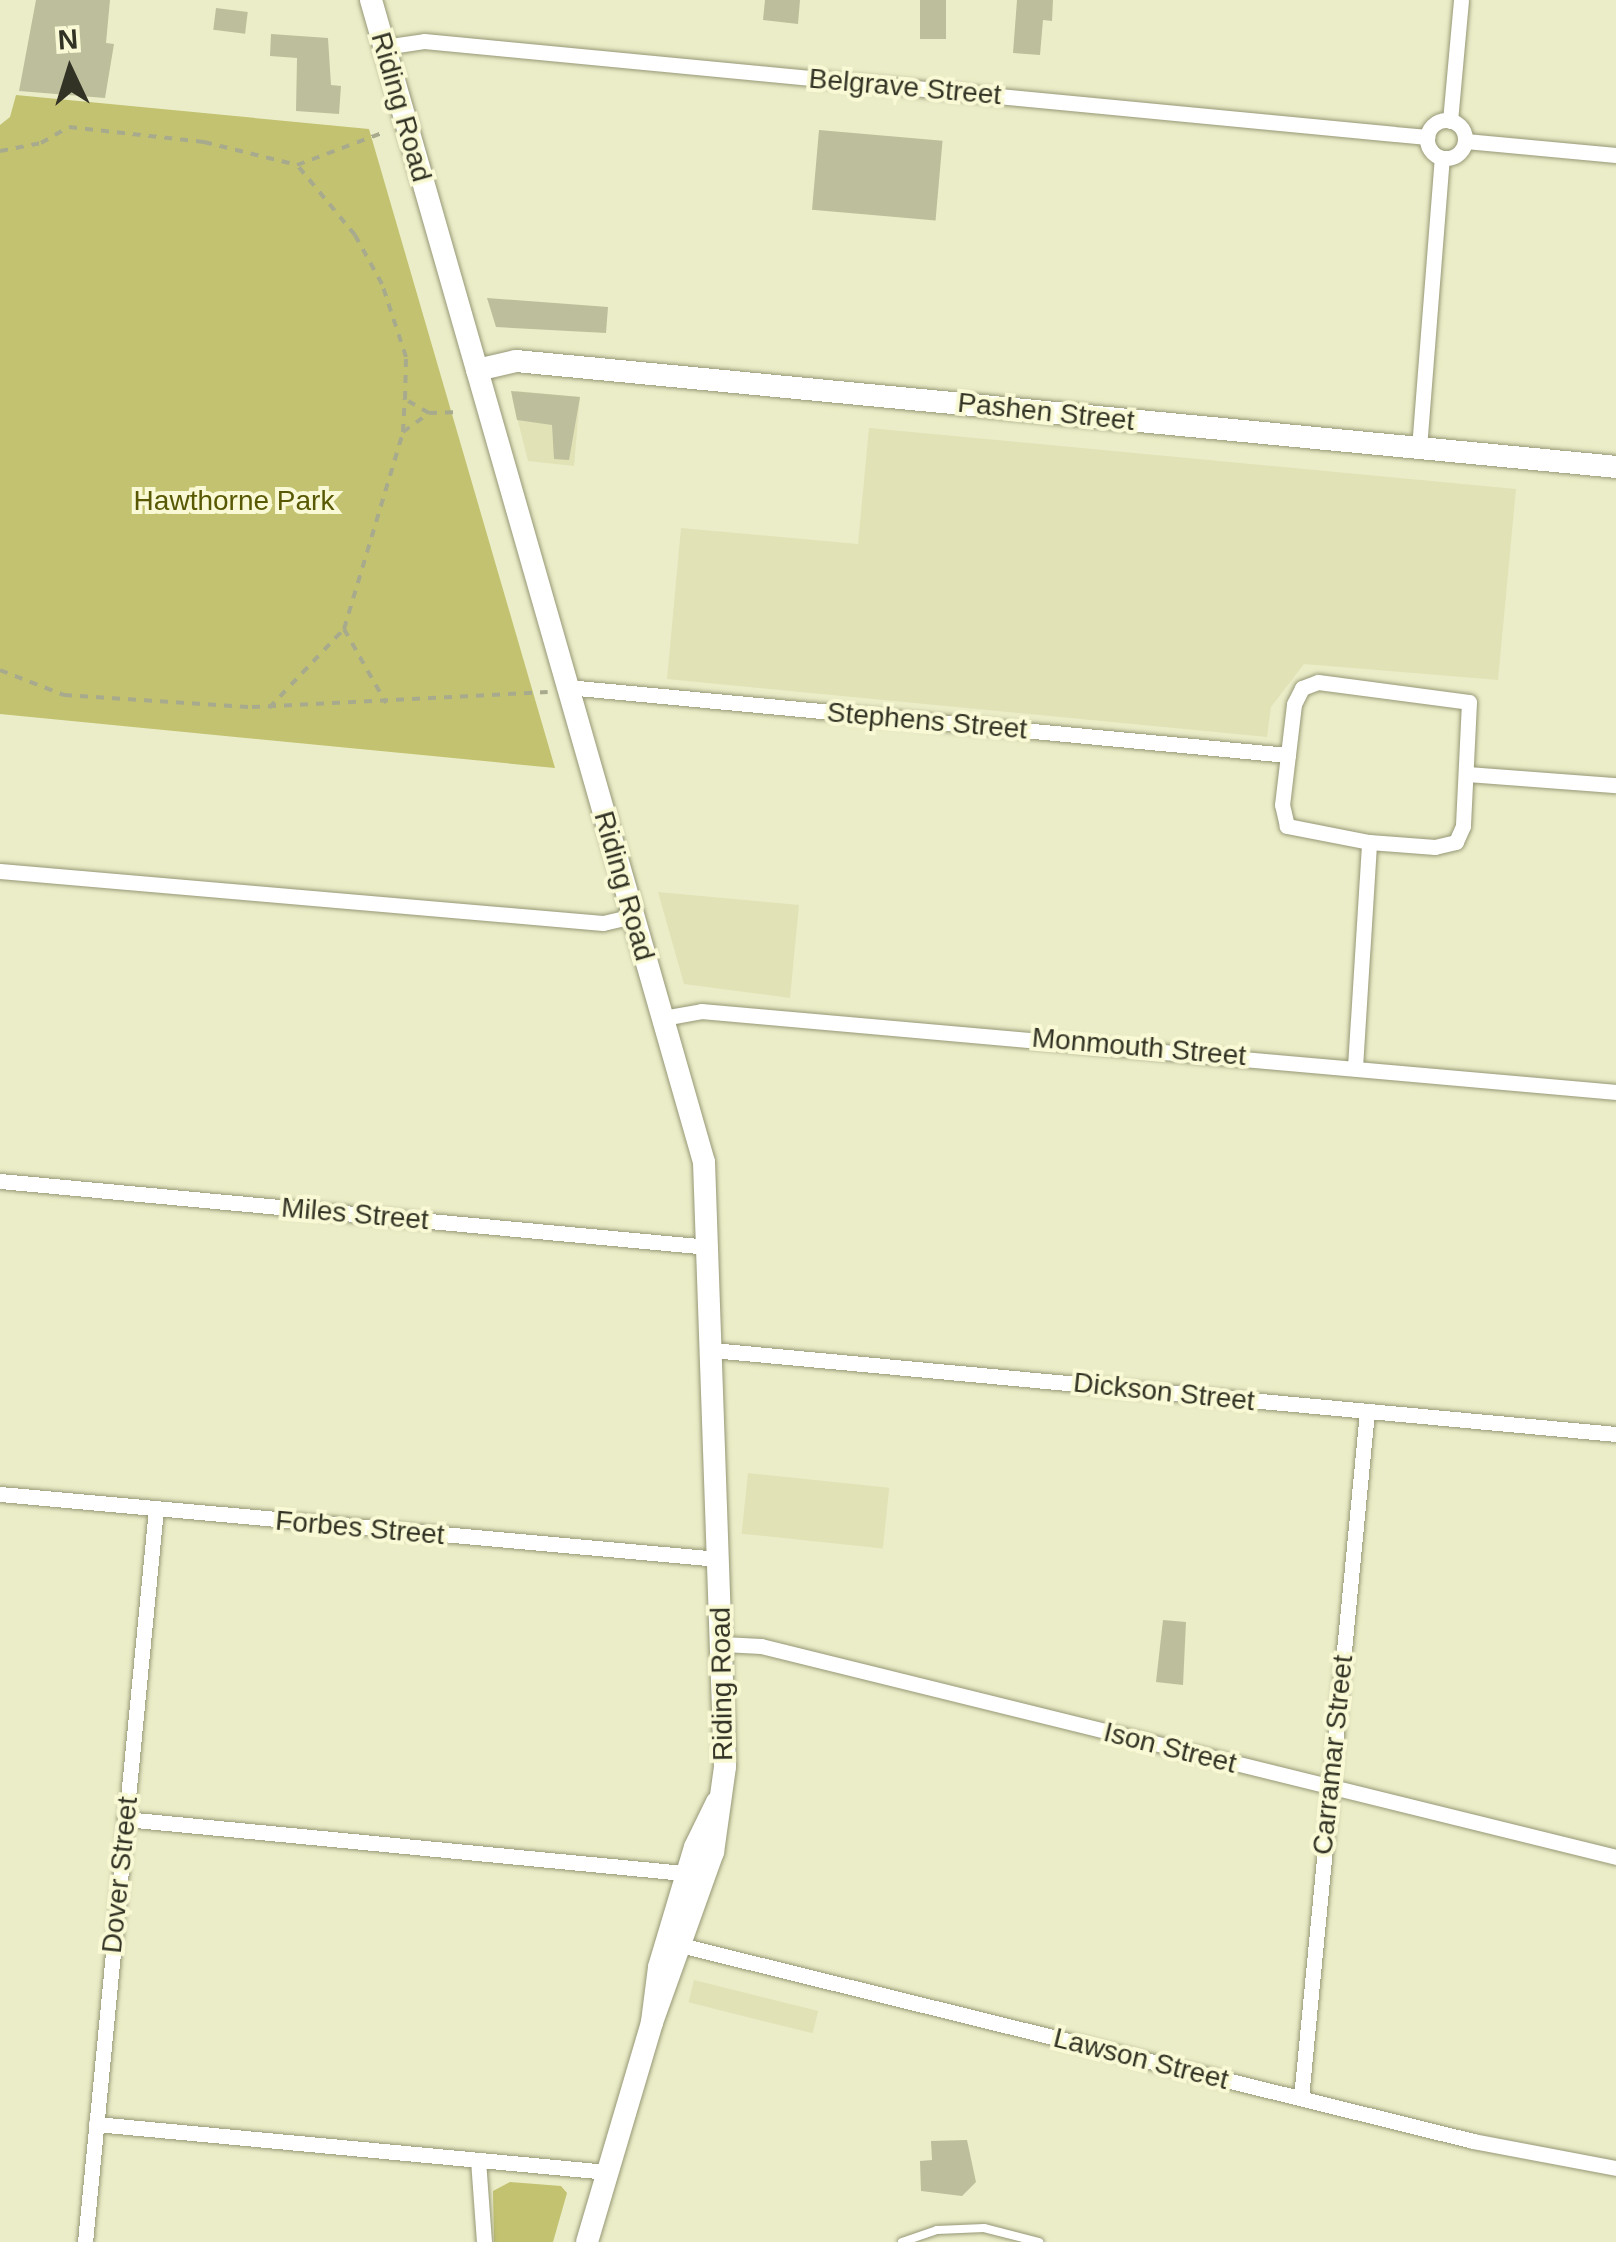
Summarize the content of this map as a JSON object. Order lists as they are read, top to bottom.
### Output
{
  "streets": {
    "main road": ["Riding Road", "Pashen Street"],
    "street": [
      "Belgrave Street",
      "Stephens Street",
      "Monmouth Street",
      "Miles Street",
      "Dickson Street",
      "Forbes Street",
      "Ison Street",
      "Carramar Street",
      "Dover Street",
      "Lawson Street"
    ]
  },
  "crossings": [
    ["Belgrave Street", "Riding Road"],
    ["Riding Road", "Pashen Street"],
    ["Riding Road", "Stephens Street"],
    ["Riding Road", "Monmouth Street"],
    ["Riding Road", "Miles Street"],
    ["Riding Road", "Dickson Street"],
    ["Riding Road", "Forbes Street"],
    ["Riding Road", "Ison Street"],
    ["Riding Road", "Lawson Street"],
    ["Dickson Street", "Carramar Street"],
    ["Forbes Street", "Dover Street"],
    ["Ison Street", "Carramar Street"],
    ["Carramar Street", "Lawson Street"]
  ],
  "parks": ["Hawthorne Park"],
  "north": "top"
}
